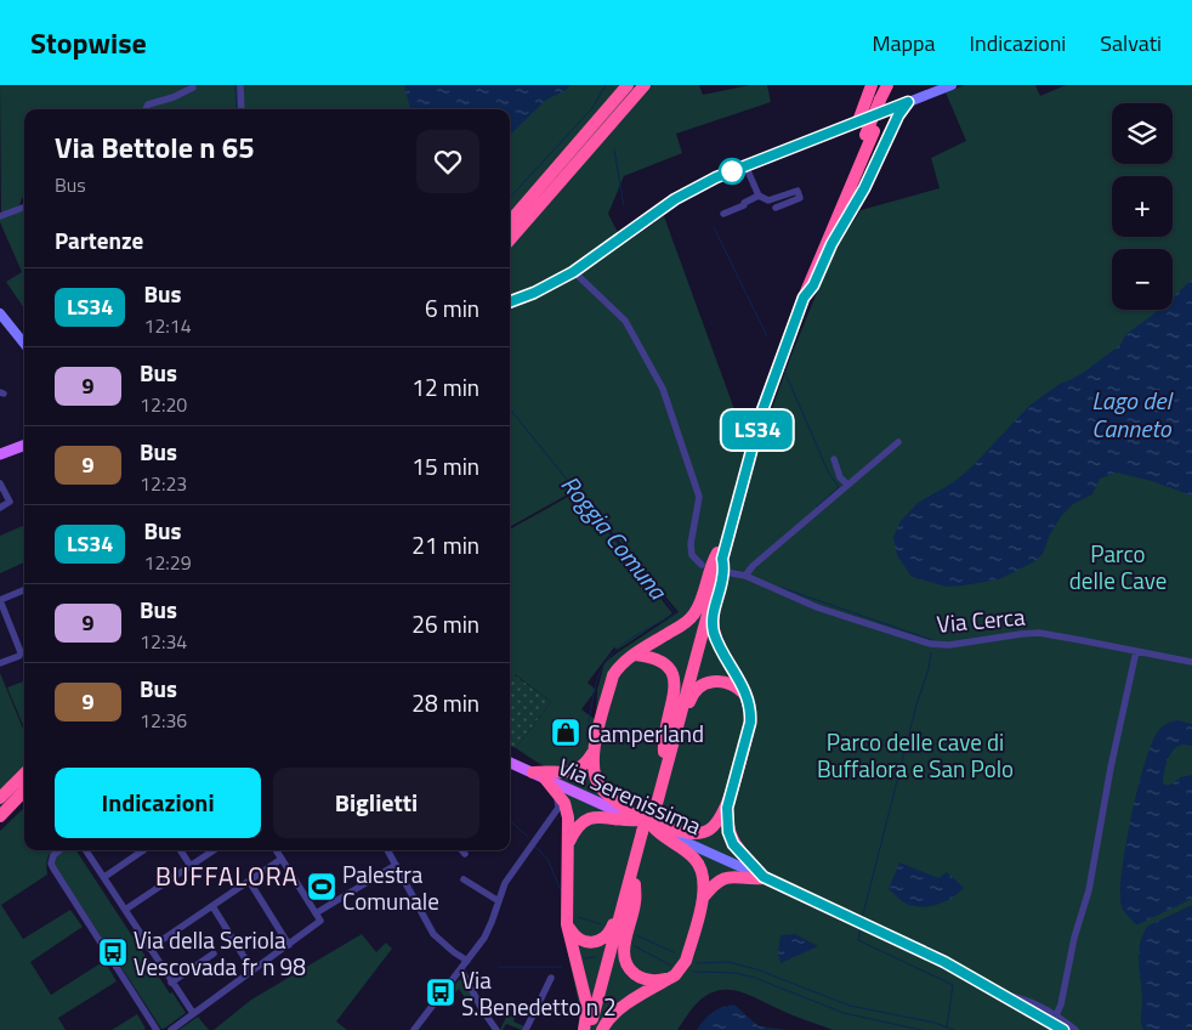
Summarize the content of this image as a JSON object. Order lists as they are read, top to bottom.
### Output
{
  "streets": {
    "main road": ["Via Serenissima"],
    "street": ["Via Cerca"]
  },
  "districts": ["BUFFALORA"],
  "water": ["Lago del Canneto", "Roggia Comuna"],
  "parks": ["Parco delle Cave", "Parco delle cave di Buffalora e San Polo"],
  "places": {
    "shop": ["Camperland"],
    "sports": ["Palestra Comunale"],
    "bus stop": ["Via della Seriola Vescovada fr n 98", "Via S.Benedetto n 2"]
  },
  "lines": ["bus line LS34"],
  "page": {
    "header": "Stopwise",
    "nav": ["Mappa", "Indicazioni", "Salvati"],
    "on_map": "LS34",
    "map_buttons": ["+", "−"],
    "heading": [
      ["Via Bettole n 65", "Bus"],
      "Partenze"
    ],
    "list": [
      {
        "mark": "LS34",
        "name": "Bus",
        "note": "12:14",
        "value": "6 min"
      },
      {
        "mark": "9",
        "name": "Bus",
        "note": "12:20",
        "value": "12 min"
      },
      {
        "mark": "9",
        "name": "Bus",
        "note": "12:23",
        "value": "15 min"
      },
      {
        "mark": "LS34",
        "name": "Bus",
        "note": "12:29",
        "value": "21 min"
      },
      {
        "mark": "9",
        "name": "Bus",
        "note": "12:34",
        "value": "26 min"
      },
      {
        "mark": "9",
        "name": "Bus",
        "note": "12:36",
        "value": "28 min"
      }
    ],
    "buttons": ["Indicazioni", "Biglietti"]
  }
}
